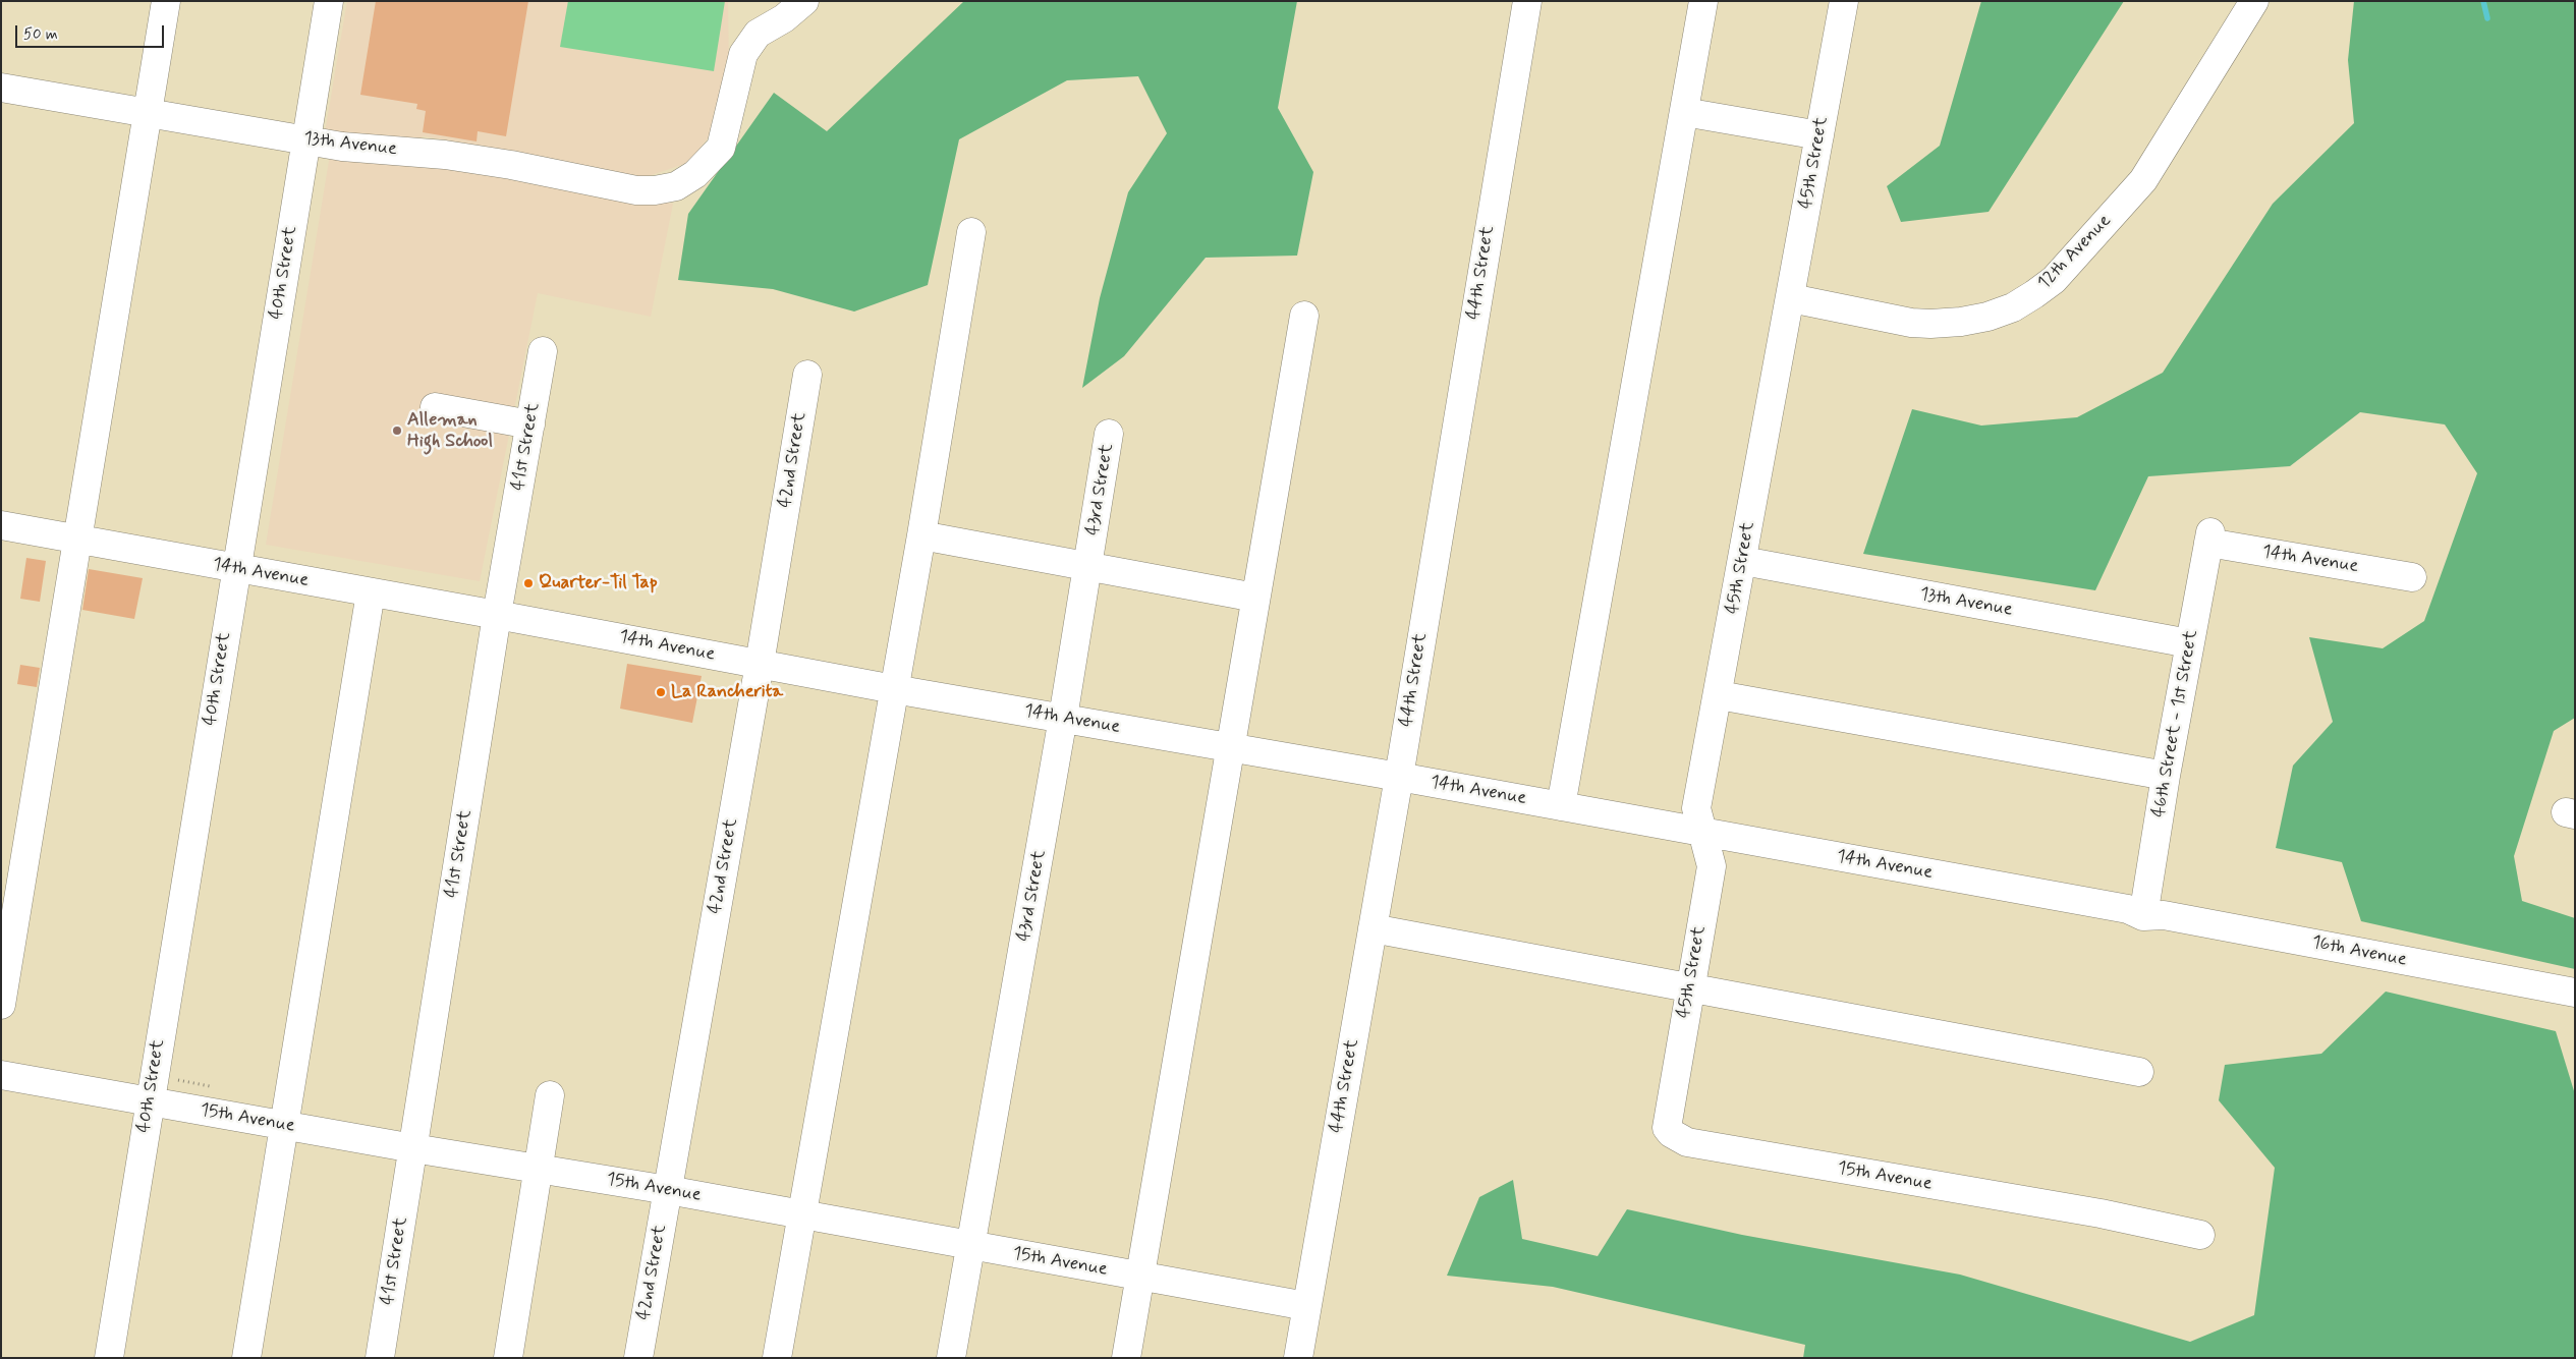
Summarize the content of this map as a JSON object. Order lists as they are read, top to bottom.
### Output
{
  "streets": {
    "street": [
      "13th Avenue",
      "45th Street",
      "12th Avenue",
      "40th Street",
      "44th Street",
      "41st Street",
      "42nd Street",
      "43rd Street",
      "14th Avenue",
      "46th Street - 1st Street",
      "16th Avenue",
      "15th Avenue"
    ]
  },
  "crossings": [
    ["13th Avenue", "45th Street"],
    ["13th Avenue", "40th Street"],
    ["13th Avenue", "46th Street - 1st Street"],
    ["45th Street", "12th Avenue"],
    ["45th Street", "14th Avenue"],
    ["45th Street", "15th Avenue"],
    ["40th Street", "14th Avenue"],
    ["40th Street", "15th Avenue"],
    ["44th Street", "14th Avenue"],
    ["44th Street", "15th Avenue"],
    ["41st Street", "14th Avenue"],
    ["41st Street", "15th Avenue"],
    ["42nd Street", "14th Avenue"],
    ["42nd Street", "15th Avenue"],
    ["43rd Street", "14th Avenue"],
    ["43rd Street", "15th Avenue"],
    ["14th Avenue", "46th Street - 1st Street"],
    ["14th Avenue", "16th Avenue"],
    ["46th Street - 1st Street", "16th Avenue"]
  ],
  "places": ["Alleman High School", "Quarter-Til Tap", "La Rancherita"],
  "scale_bar": "50 m"
}
